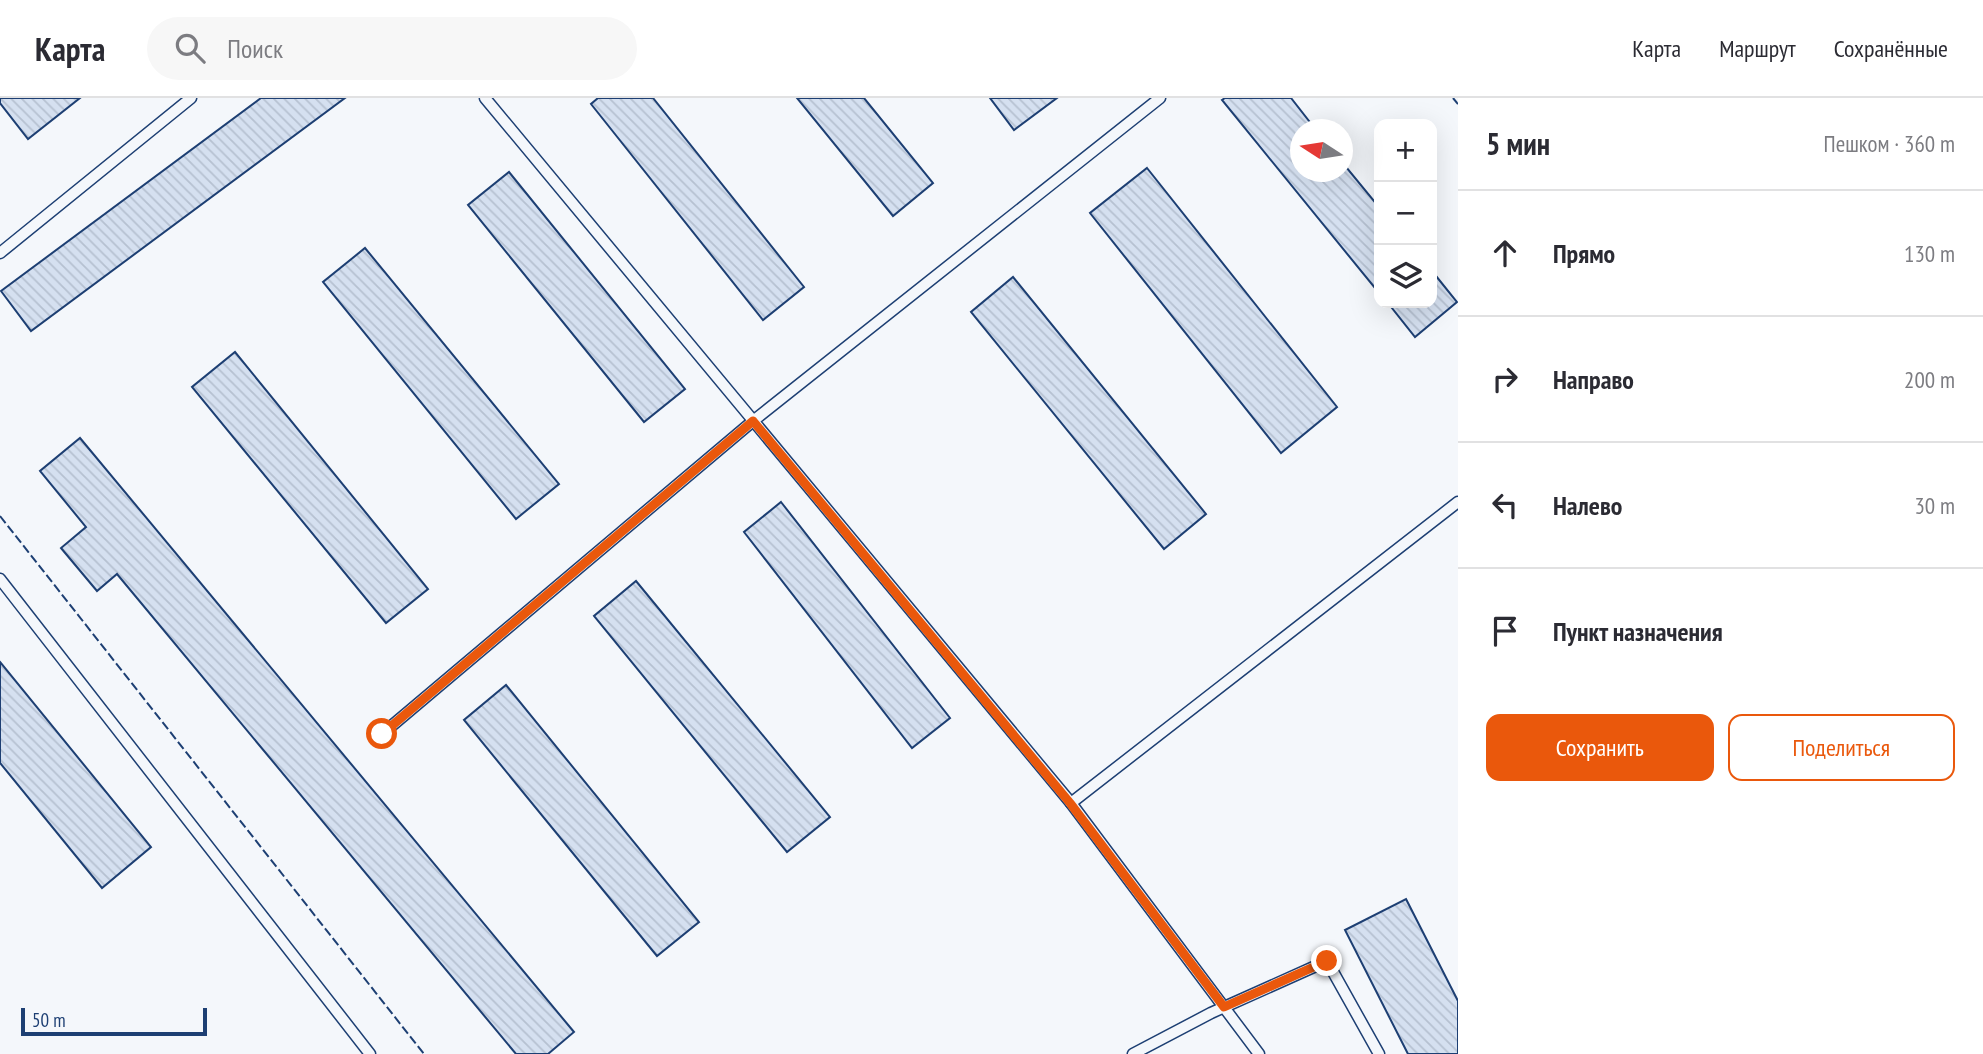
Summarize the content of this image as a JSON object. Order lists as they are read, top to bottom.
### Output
{
  "scale_bar": "50 m",
  "north": "left",
  "page": {
    "header": "Карта",
    "search": "Поиск",
    "nav": ["Карта", "Маршрут", "Сохранённые"],
    "heading": ["5 мин", "Пешком · 360 m"],
    "map_buttons": ["+", "−"],
    "list": [
      ["Прямо", "130 m"],
      ["Направо", "200 m"],
      ["Налево", "30 m"],
      "Пункт назначения"
    ],
    "buttons": ["Сохранить", "Поделиться"],
    "scale": "50 m"
  }
}
